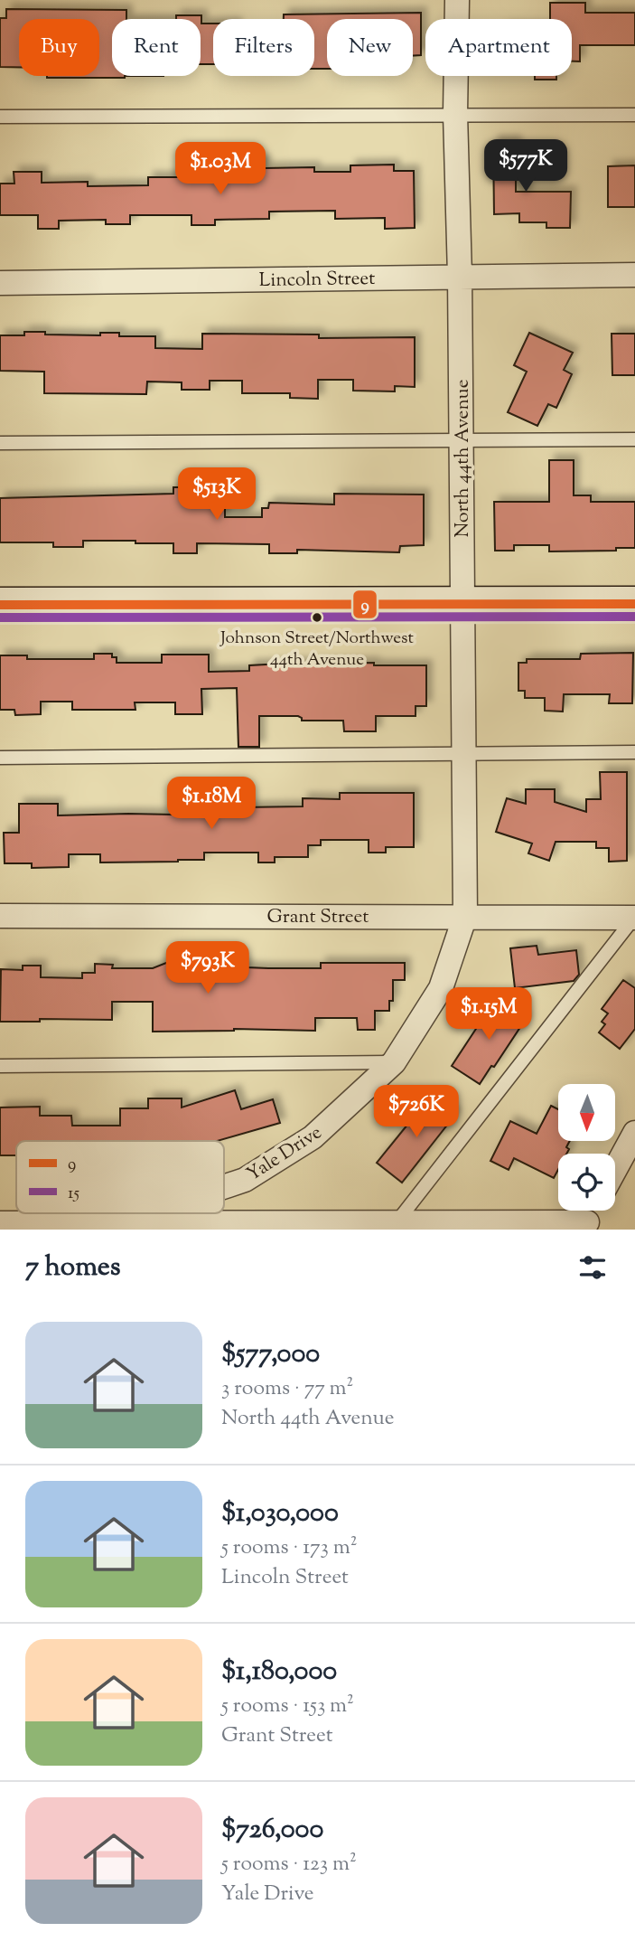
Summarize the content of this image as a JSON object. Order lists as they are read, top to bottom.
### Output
{
  "streets": {
    "street": [
      "Lincoln Street",
      "North 44th Avenue",
      "Grant Street",
      "Yale Drive"
    ]
  },
  "crossings": [
    ["Lincoln Street", "North 44th Avenue"],
    ["North 44th Avenue", "Grant Street"],
    ["North 44th Avenue", "Yale Drive"],
    ["Grant Street", "Yale Drive"]
  ],
  "places": ["Johnson Street/Northwest 44th Avenue"],
  "lines": ["transit line 9", "transit line 15"],
  "legend": ["9", "15"],
  "north": "bottom",
  "page": {
    "chip": [
      "Buy",
      "Rent",
      "Filters",
      "New",
      "Apartment"
    ],
    "price": [
      "$577K",
      "$1.03M",
      "$513K",
      "$1.18M",
      "$793K",
      "$1.15M",
      "$726K"
    ],
    "heading": "7 homes",
    "list": [
      {
        "name": "$577,000",
        "note": "3 rooms · 77 m² · North 44th Avenue"
      },
      {
        "name": "$1,030,000",
        "note": "5 rooms · 173 m² · Lincoln Street"
      },
      {
        "name": "$1,180,000",
        "note": "5 rooms · 153 m² · Grant Street"
      },
      {
        "name": "$726,000",
        "note": "5 rooms · 123 m² · Yale Drive"
      }
    ]
  }
}
